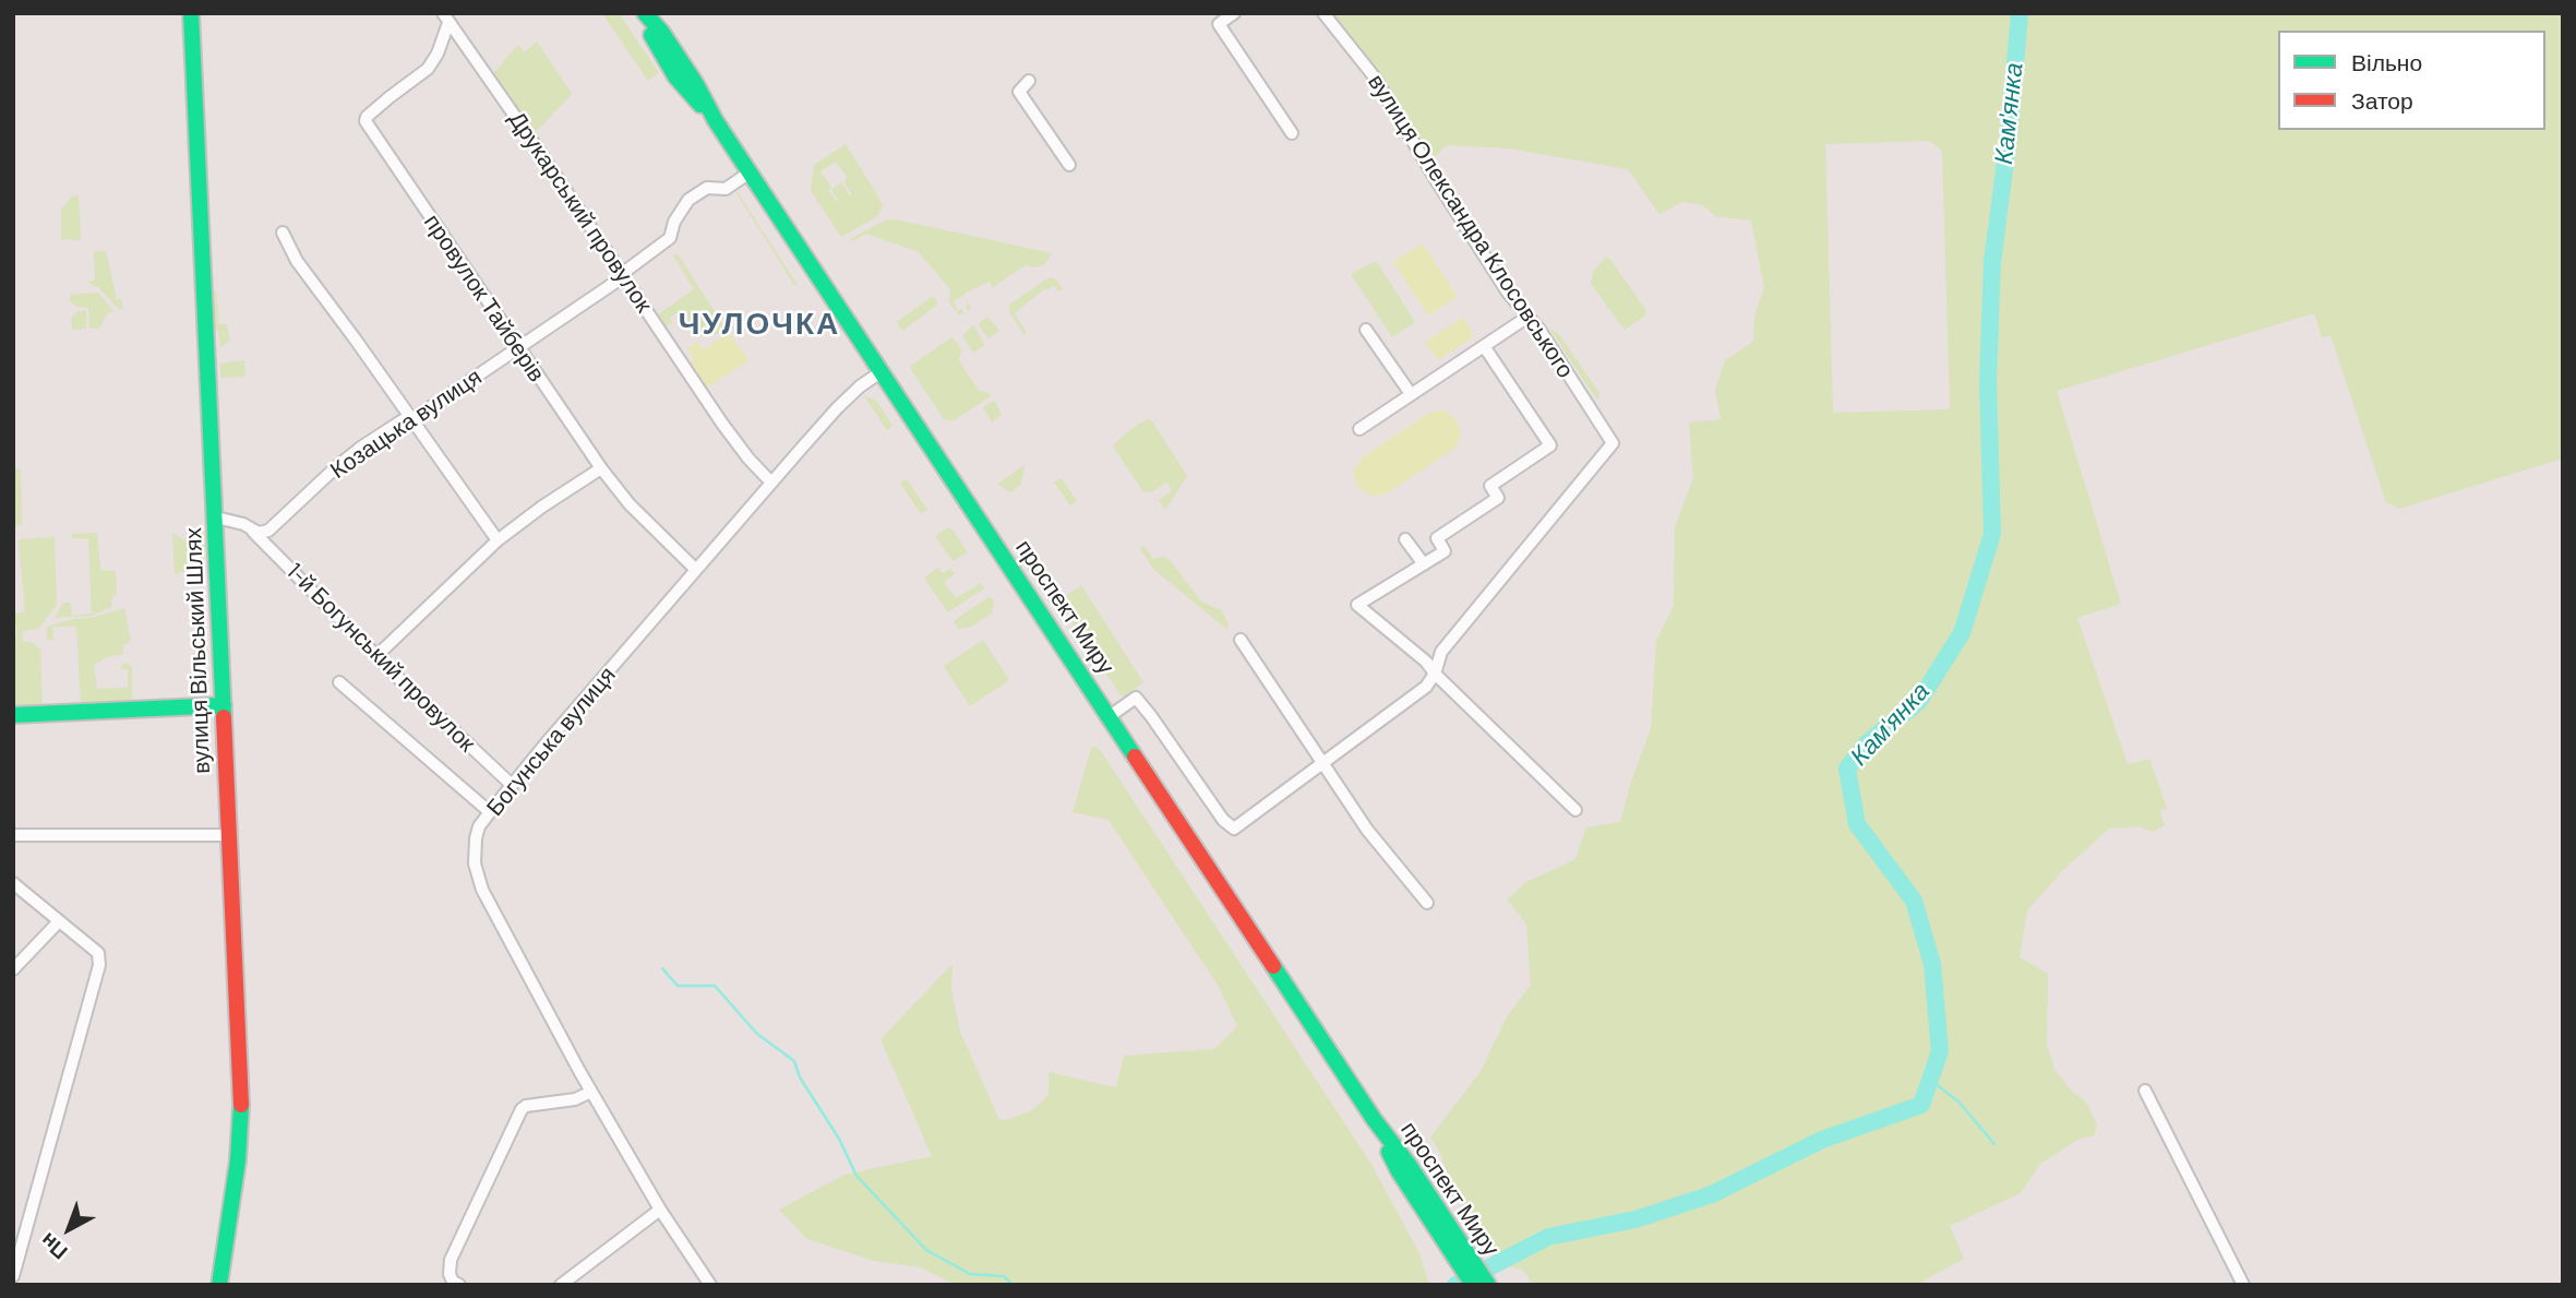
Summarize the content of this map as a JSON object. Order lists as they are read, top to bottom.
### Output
{
  "streets": {
    "main road": ["проспект Миру", "вулиця Вільський Шлях"],
    "street": [
      "Друкарський провулок",
      "вулиця Олександра Клосовського",
      "провулок Тайберів",
      "Козацька вулиця",
      "1-й Богунський провулок",
      "Богунська вулиця"
    ]
  },
  "crossings": [
    ["Друкарський провулок", "провулок Тайберів"],
    ["Друкарський провулок", "Козацька вулиця"],
    ["Друкарський провулок", "Богунська вулиця"],
    ["провулок Тайберів", "Козацька вулиця"],
    ["провулок Тайберів", "Богунська вулиця"],
    ["Козацька вулиця", "проспект Миру"],
    ["Козацька вулиця", "1-й Богунський провулок"],
    ["проспект Миру", "Богунська вулиця"],
    ["1-й Богунський провулок", "Богунська вулиця"]
  ],
  "districts": ["ЧУЛОЧКА"],
  "water": ["Кам'янка"],
  "legend": ["Вільно", "Затор"],
  "north": "bottom left"
}
